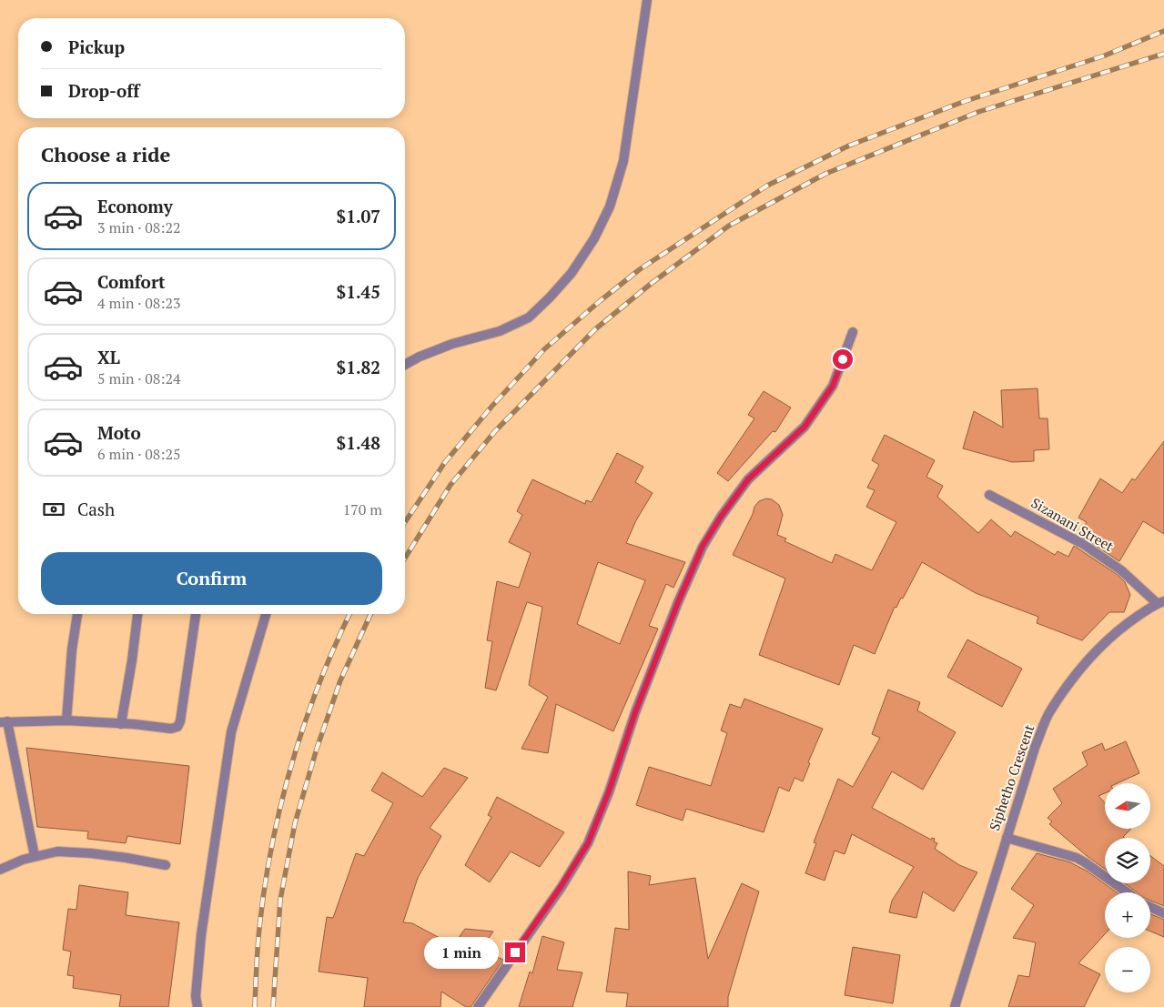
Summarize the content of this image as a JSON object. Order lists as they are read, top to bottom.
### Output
{
  "streets": {
    "street": ["Sizanani Street", "Siphetho Crescent"]
  },
  "crossings": [
    ["Sizanani Street", "Siphetho Crescent"]
  ],
  "north": "left",
  "page": {
    "banner": ["Pickup", "Drop-off"],
    "heading": "Choose a ride",
    "list": [
      {
        "name": "Economy",
        "note": "3 min · 08:22",
        "value": "$1.07"
      },
      {
        "name": "Comfort",
        "note": "4 min · 08:23",
        "value": "$1.45"
      },
      {
        "name": "XL",
        "note": "5 min · 08:24",
        "value": "$1.82"
      },
      {
        "name": "Moto",
        "note": "6 min · 08:25",
        "value": "$1.48"
      }
    ],
    "pay": ["Cash", "170 m"],
    "buttons": "Confirm",
    "map_buttons": ["+", "−"],
    "bubble": "1 min"
  }
}
